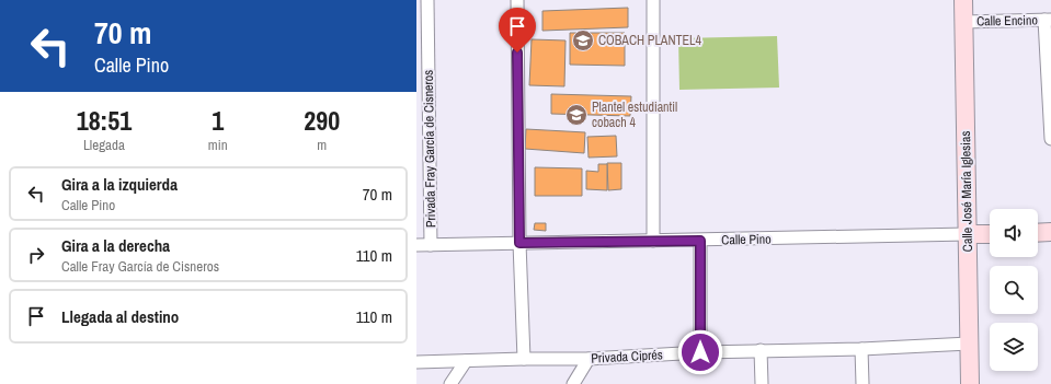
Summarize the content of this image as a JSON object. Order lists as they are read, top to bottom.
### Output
{
  "streets": {
    "main road": ["Calle José María Iglesias", "Calle Pino"],
    "street": ["Calle Encino", "Privada Fray García de Cisneros", "Privada Ciprés"]
  },
  "crossings": [
    ["Calle Encino", "Calle José María Iglesias"],
    ["Privada Fray García de Cisneros", "Calle Pino"],
    ["Calle José María Iglesias", "Calle Pino"],
    ["Calle José María Iglesias", "Privada Ciprés"]
  ],
  "places": {
    "school or university": ["COBACH PLANTEL4", "Plantel estudiantil cobach 4"]
  },
  "page": {
    "turn": ["70 m", "Calle Pino"],
    "eta": [
      "18:51",
      "Llegada",
      "1",
      "min",
      "290",
      "m"
    ],
    "list": [
      {
        "name": "Gira a la izquierda",
        "note": "Calle Pino",
        "value": "70 m"
      },
      {
        "name": "Gira a la derecha",
        "note": "Calle Fray García de Cisneros",
        "value": "110 m"
      },
      {
        "name": "Llegada al destino",
        "value": "110 m"
      }
    ]
  }
}
